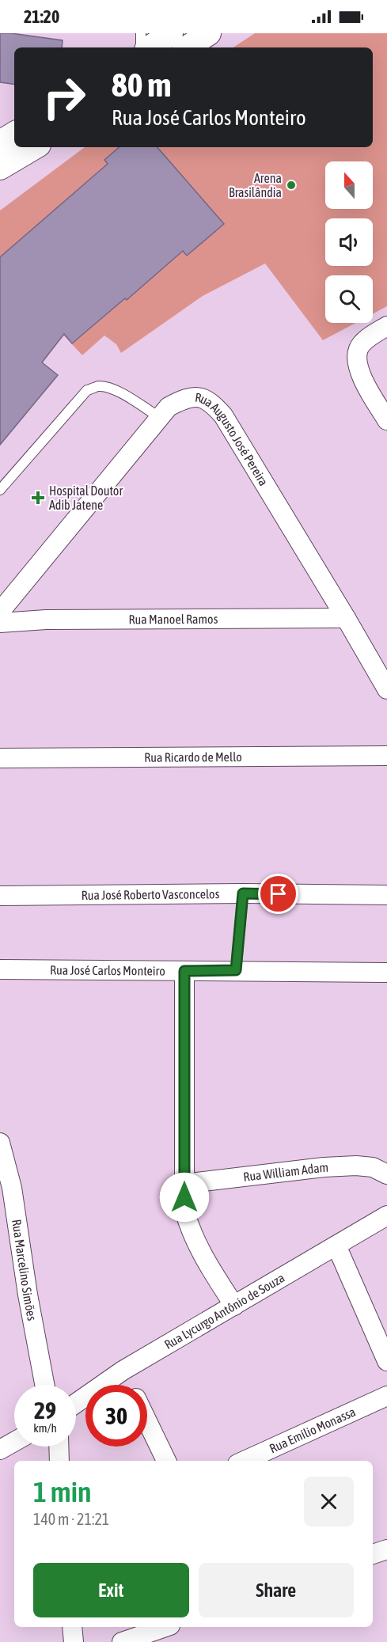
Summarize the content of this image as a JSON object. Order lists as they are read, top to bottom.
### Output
{
  "streets": {
    "street": [
      "Rua Augusto José Pereira",
      "Rua Manoel Ramos",
      "Rua Ricardo de Mello",
      "Rua José Roberto Vasconcelos",
      "Rua José Carlos Monteiro",
      "Rua William Adam",
      "Rua Marcelino Simões",
      "Rua Lycurgo Antônio de Souza",
      "Rua Emílio Monassa"
    ]
  },
  "crossings": [
    ["Rua Augusto José Pereira", "Rua Manoel Ramos"]
  ],
  "places": {
    "other": ["Arena Brasilândia"],
    "health": ["Hospital Doutor Adib Jatene"]
  },
  "north": "top",
  "page": {
    "status": "21:20",
    "turn": ["80 m", "Rua José Carlos Monteiro"],
    "speed": "29 km/h",
    "limit": "30",
    "heading": ["1 min", "140 m · 21:21"],
    "buttons": ["Exit", "Share"]
  }
}
